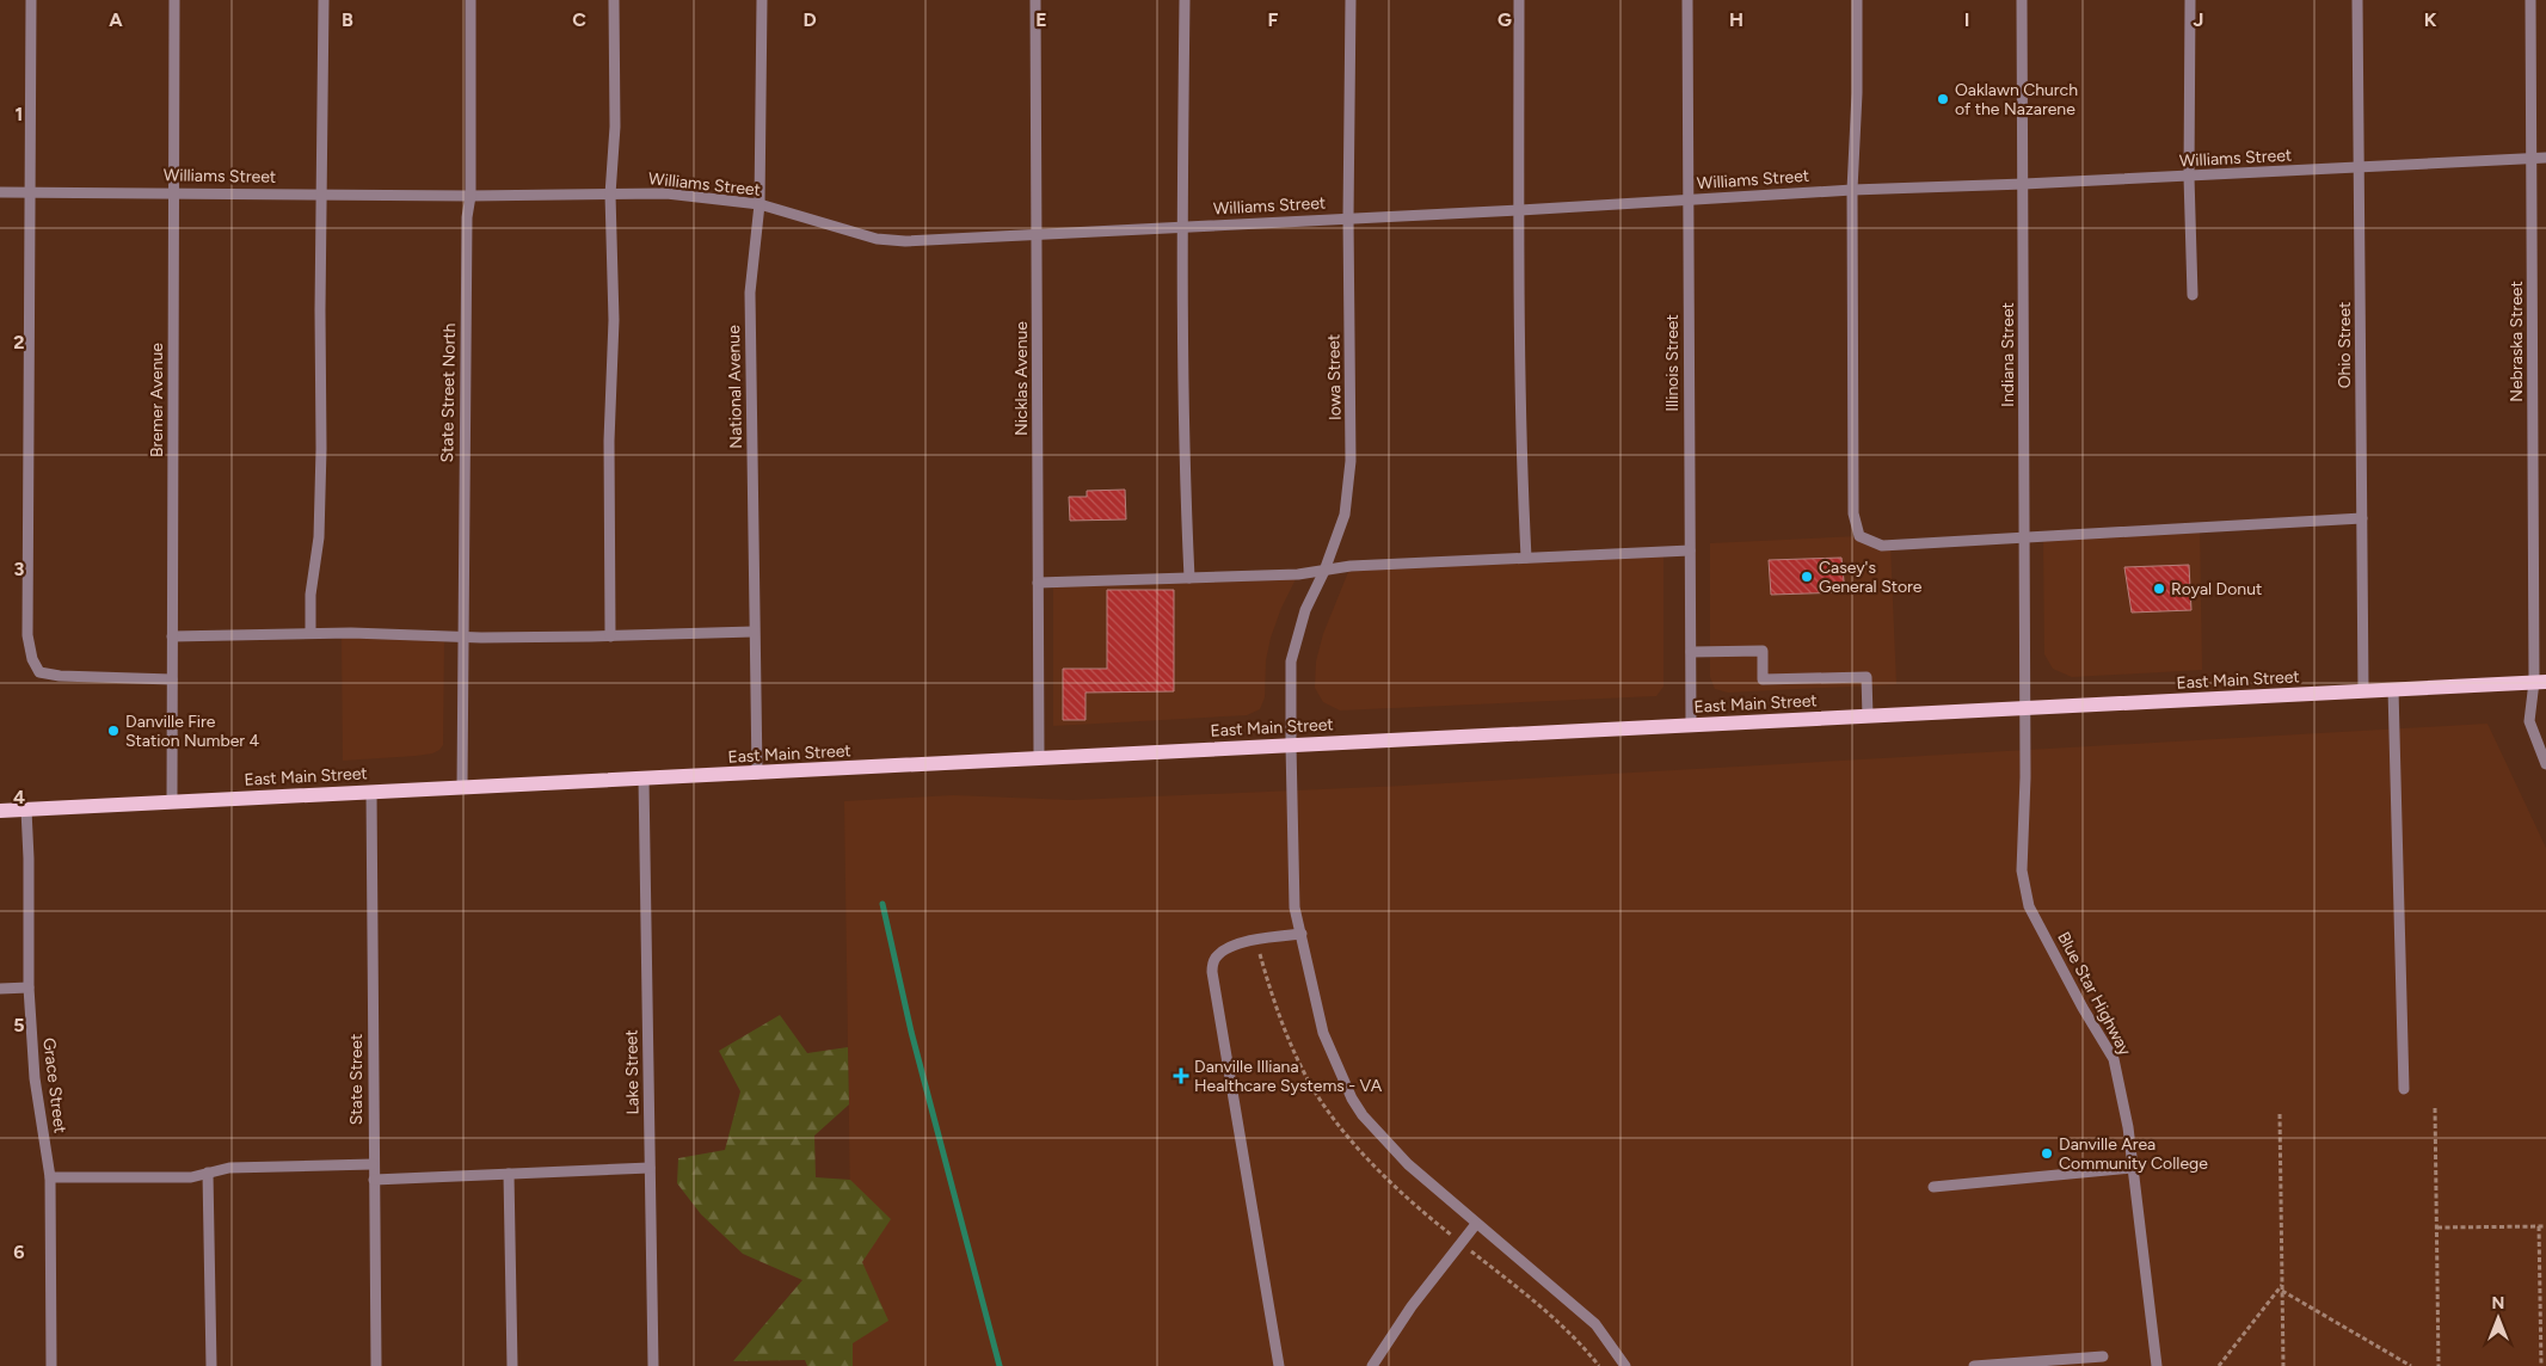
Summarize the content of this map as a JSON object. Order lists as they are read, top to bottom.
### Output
{
  "streets": {
    "main road": ["East Main Street"],
    "street": [
      "Williams Street",
      "Nebraska Street",
      "Ohio Street",
      "Indiana Street",
      "Illinois Street",
      "Iowa Street",
      "Nicklas Avenue",
      "National Avenue",
      "State Street North",
      "Bremer Avenue",
      "Blue Star Highway",
      "Lake Street",
      "State Street",
      "Grace Street"
    ]
  },
  "crossings": [
    ["Williams Street", "Nebraska Street"],
    ["Williams Street", "Ohio Street"],
    ["Williams Street", "Indiana Street"],
    ["Williams Street", "Illinois Street"],
    ["Williams Street", "Iowa Street"],
    ["Williams Street", "Nicklas Avenue"],
    ["Williams Street", "National Avenue"],
    ["Williams Street", "State Street North"],
    ["Williams Street", "Bremer Avenue"],
    ["Nebraska Street", "East Main Street"],
    ["Ohio Street", "East Main Street"],
    ["Indiana Street", "East Main Street"],
    ["Indiana Street", "Blue Star Highway"],
    ["Illinois Street", "East Main Street"],
    ["Iowa Street", "East Main Street"],
    ["Nicklas Avenue", "East Main Street"],
    ["National Avenue", "East Main Street"],
    ["State Street North", "East Main Street"],
    ["Bremer Avenue", "East Main Street"],
    ["East Main Street", "Blue Star Highway"],
    ["East Main Street", "Lake Street"],
    ["East Main Street", "State Street"],
    ["East Main Street", "Grace Street"]
  ],
  "places": {
    "other": [
      "Oaklawn Church of the Nazarene",
      "Casey's General Store",
      "Royal Donut",
      "Danville Fire Station Number 4",
      "Danville Area Community College"
    ],
    "health": ["Danville Illiana Healthcare Systems - VA"]
  },
  "north": "top",
  "grid": {
    "columns": [
      "A",
      "B",
      "C",
      "D",
      "E",
      "F",
      "G",
      "H",
      "I",
      "J",
      "K"
    ],
    "rows": [
      "1",
      "2",
      "3",
      "4",
      "5",
      "6"
    ]
  }
}
